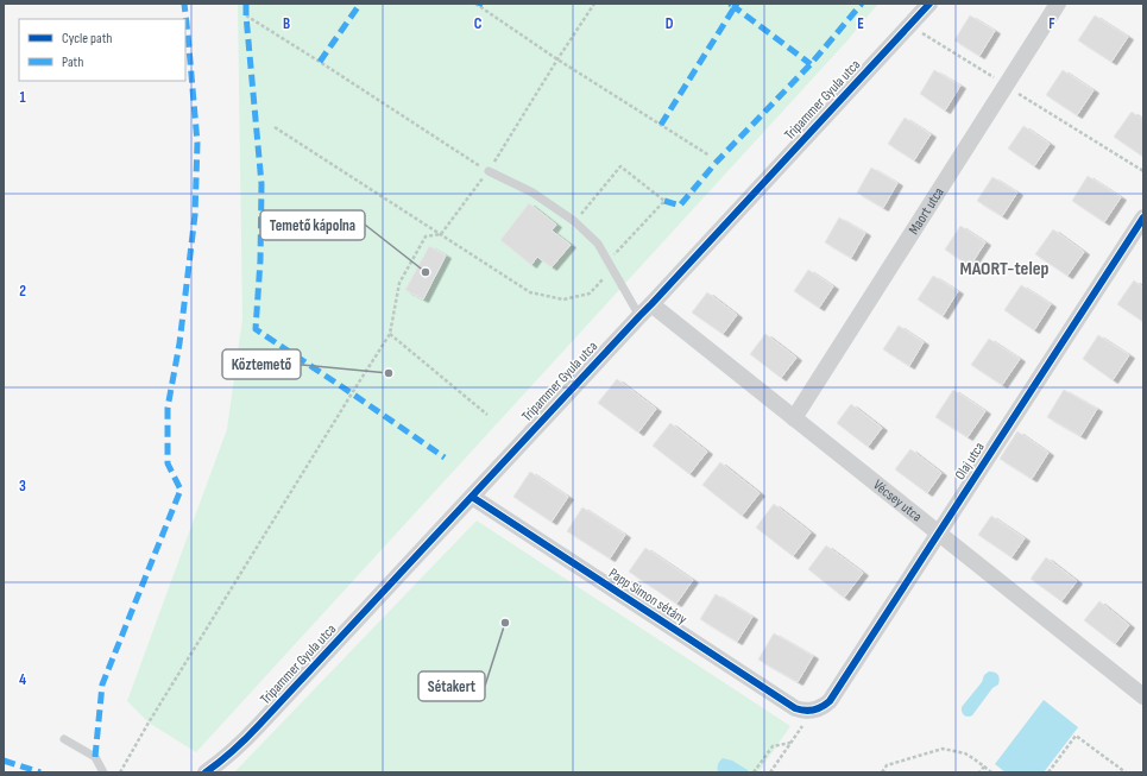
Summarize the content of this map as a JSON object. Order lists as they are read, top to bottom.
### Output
{
  "streets": {
    "street": [
      "Tripammer Gyula utca",
      "Maort utca",
      "Olaj utca",
      "Vécsey utca",
      "Papp Simon sétány"
    ]
  },
  "crossings": [
    ["Tripammer Gyula utca", "Vécsey utca"],
    ["Tripammer Gyula utca", "Papp Simon sétány"],
    ["Maort utca", "Vécsey utca"],
    ["Olaj utca", "Vécsey utca"],
    ["Olaj utca", "Papp Simon sétány"]
  ],
  "districts": ["MAORT-telep"],
  "places": ["Temető kápolna", "Köztemető", "Sétakert"],
  "legend": ["Cycle path", "Path"],
  "grid": {
    "columns": [
      "B",
      "C",
      "D",
      "E",
      "F"
    ],
    "rows": [
      "1",
      "2",
      "3",
      "4"
    ]
  }
}
